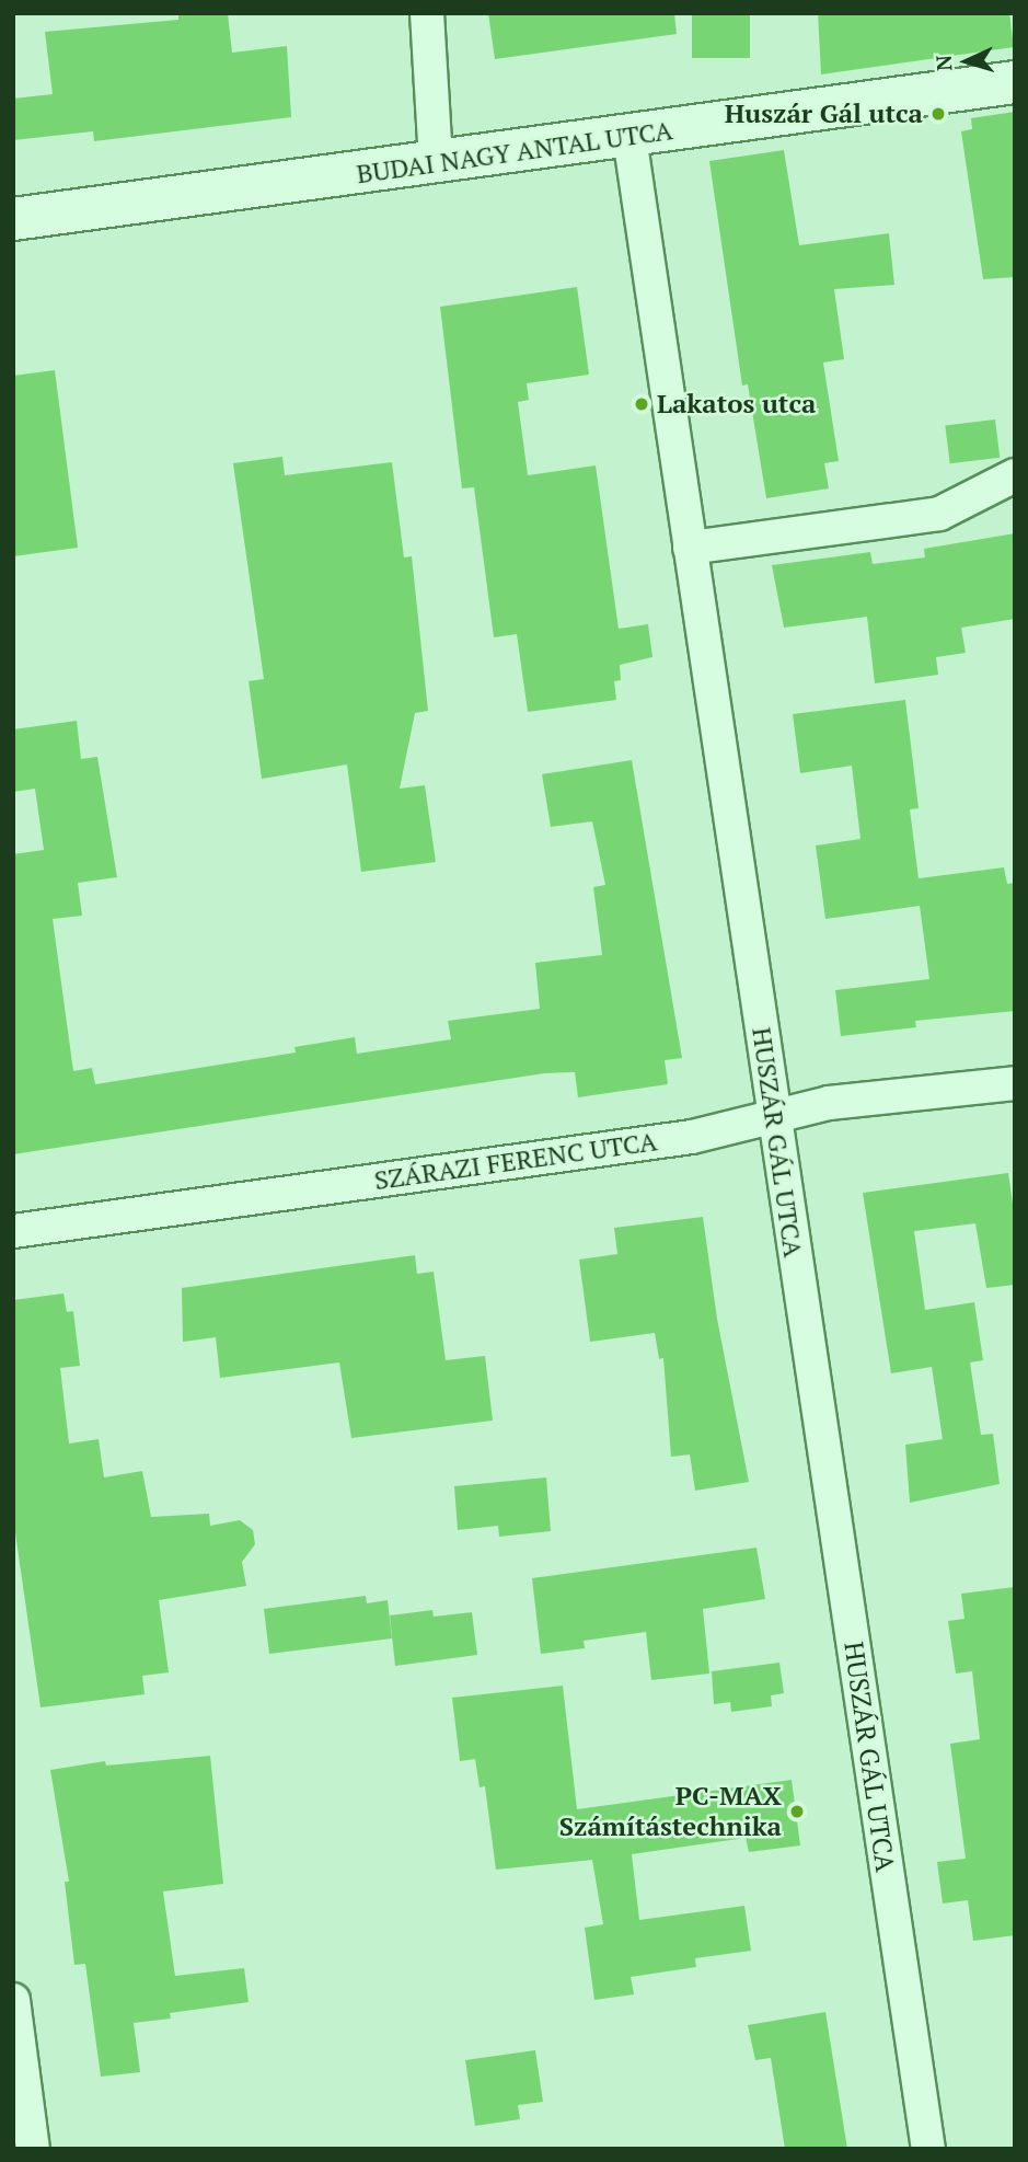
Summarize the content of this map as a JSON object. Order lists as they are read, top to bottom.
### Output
{
  "streets": {
    "street": ["BUDAI NAGY ANTAL UTCA", "HUSZÁR GÁL UTCA", "SZÁRAZI FERENC UTCA"]
  },
  "crossings": [
    ["BUDAI NAGY ANTAL UTCA", "HUSZÁR GÁL UTCA"],
    ["HUSZÁR GÁL UTCA", "SZÁRAZI FERENC UTCA"]
  ],
  "places": ["Huszár Gál utca", "Lakatos utca", "PC-MAX Számítástechnika"],
  "north": "left"
}
